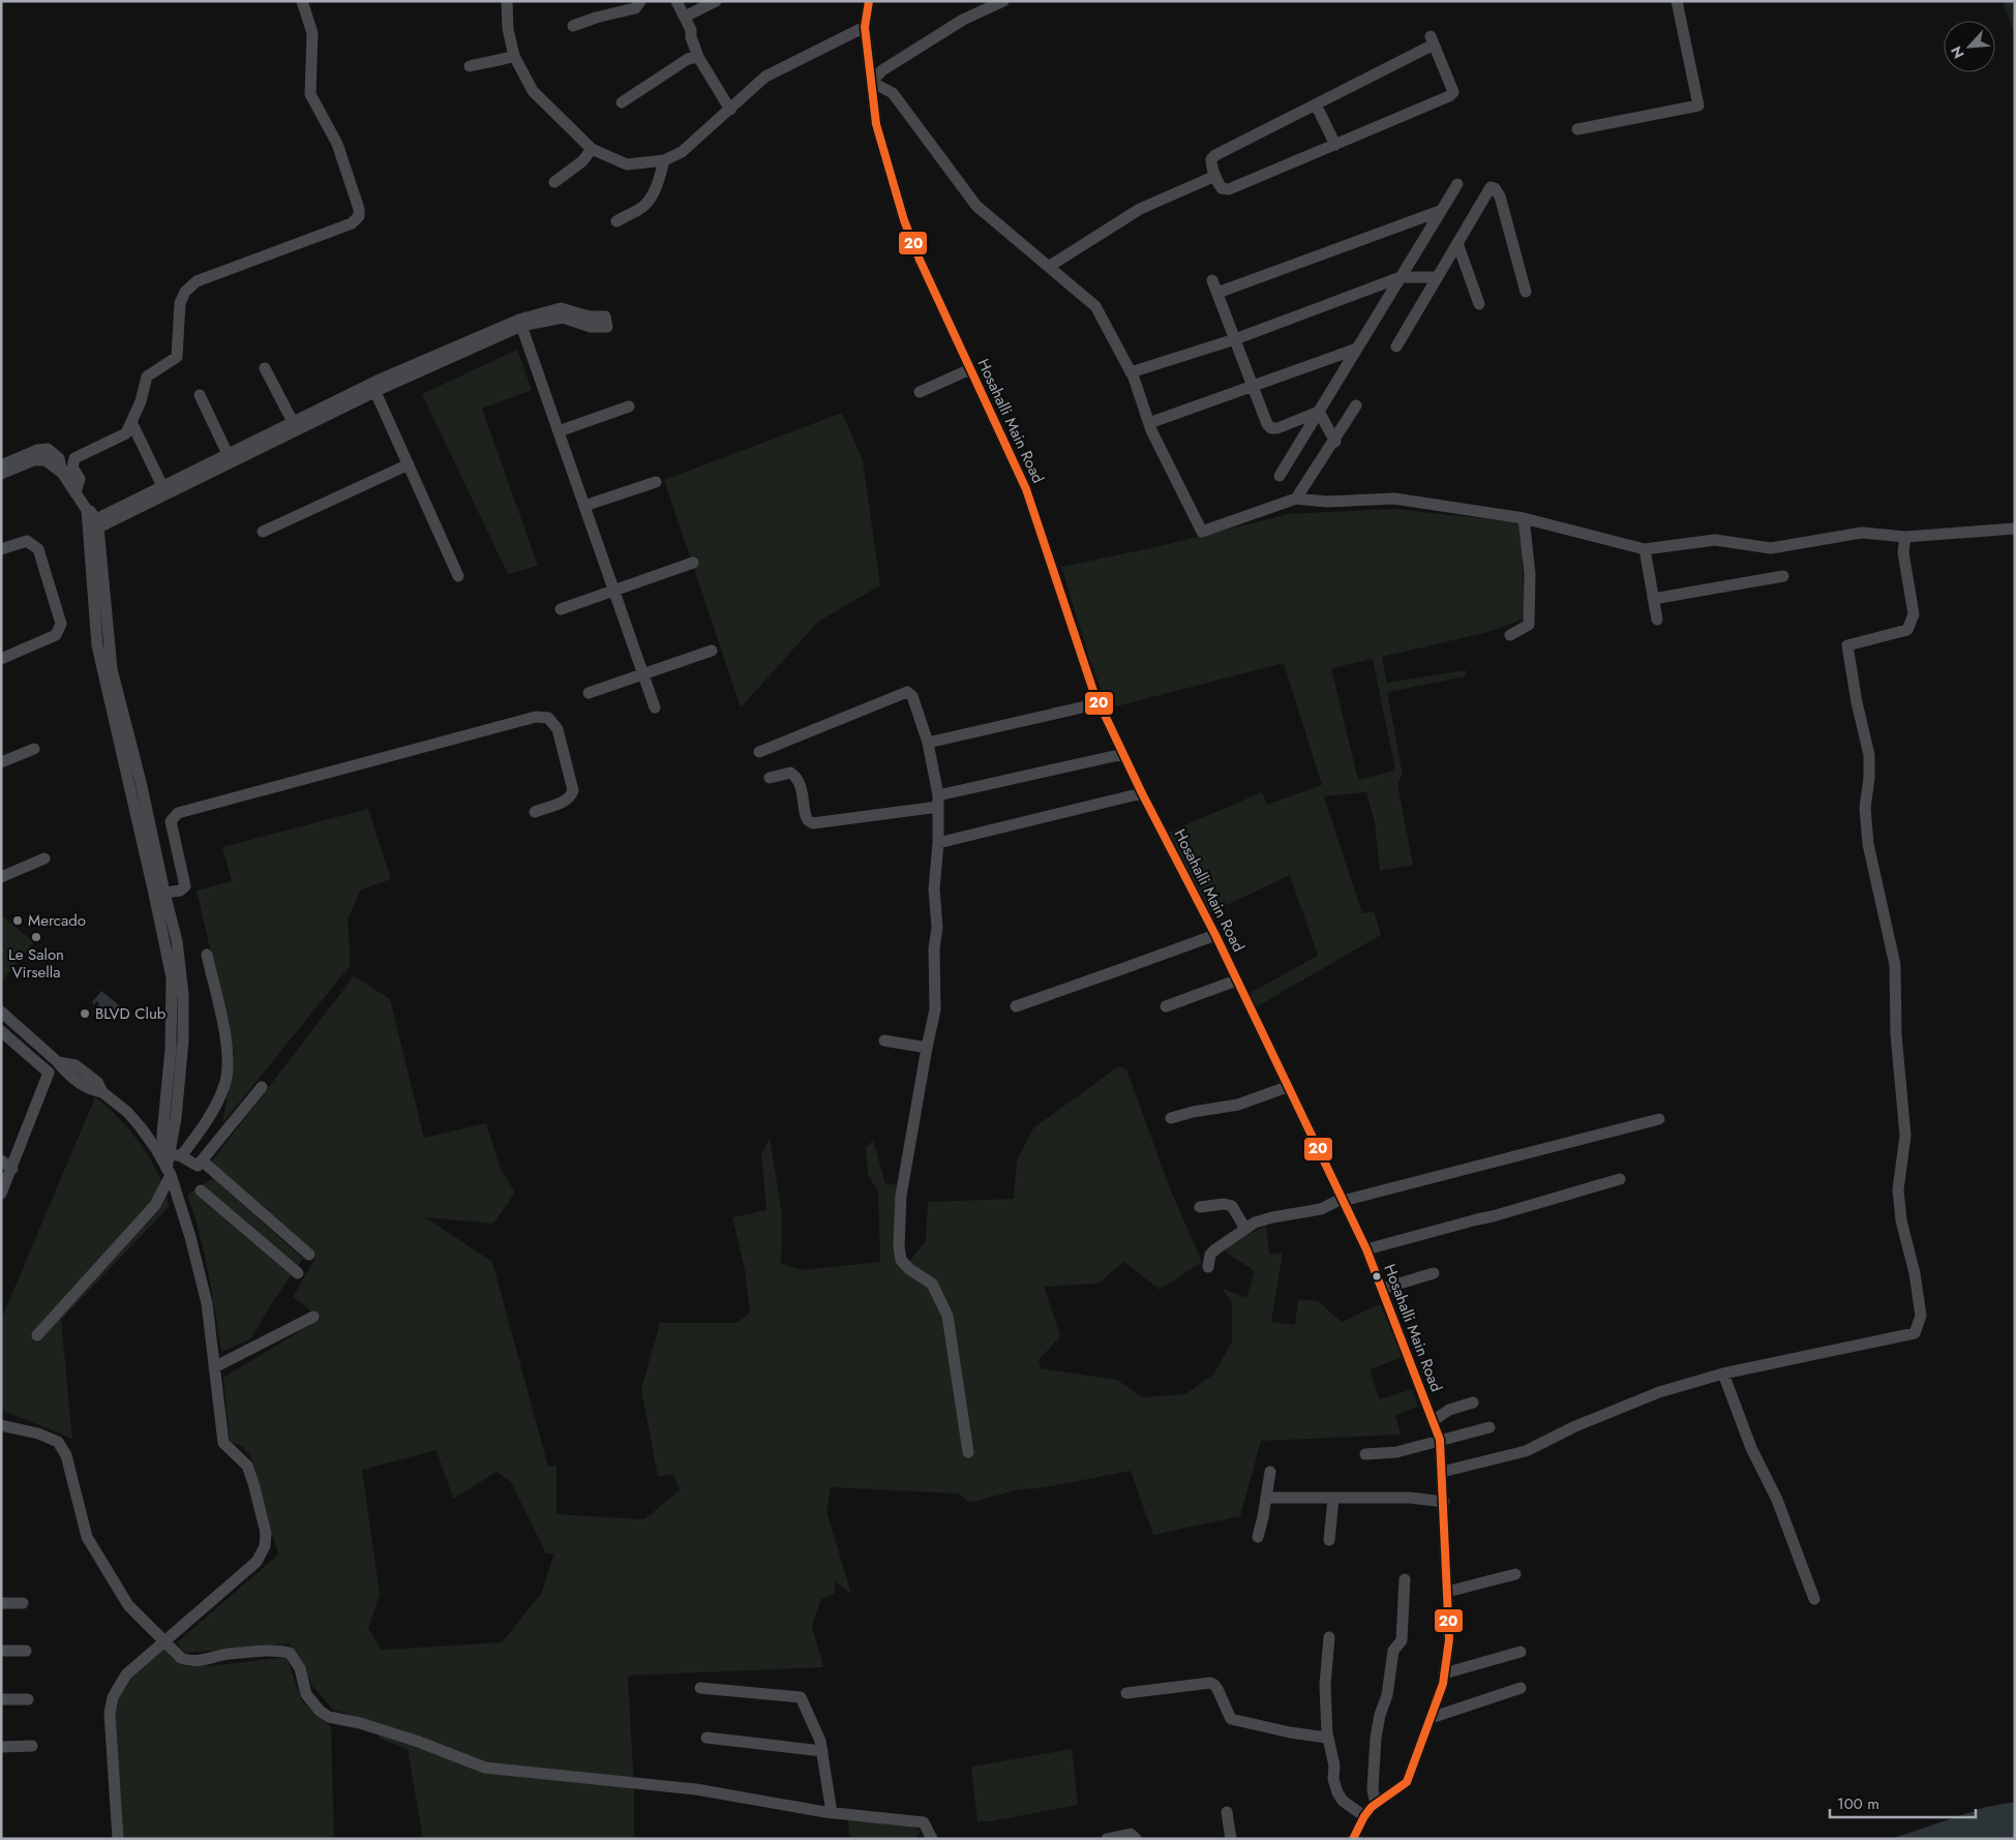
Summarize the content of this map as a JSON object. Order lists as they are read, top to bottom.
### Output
{
  "streets": {
    "street": ["Hosahalli Main Road"]
  },
  "places": ["Mercado", "Le Salon Virsella", "BLVD Club"],
  "lines": ["transit line 20"],
  "scale_bar": "100 m",
  "north": "bottom left"
}
